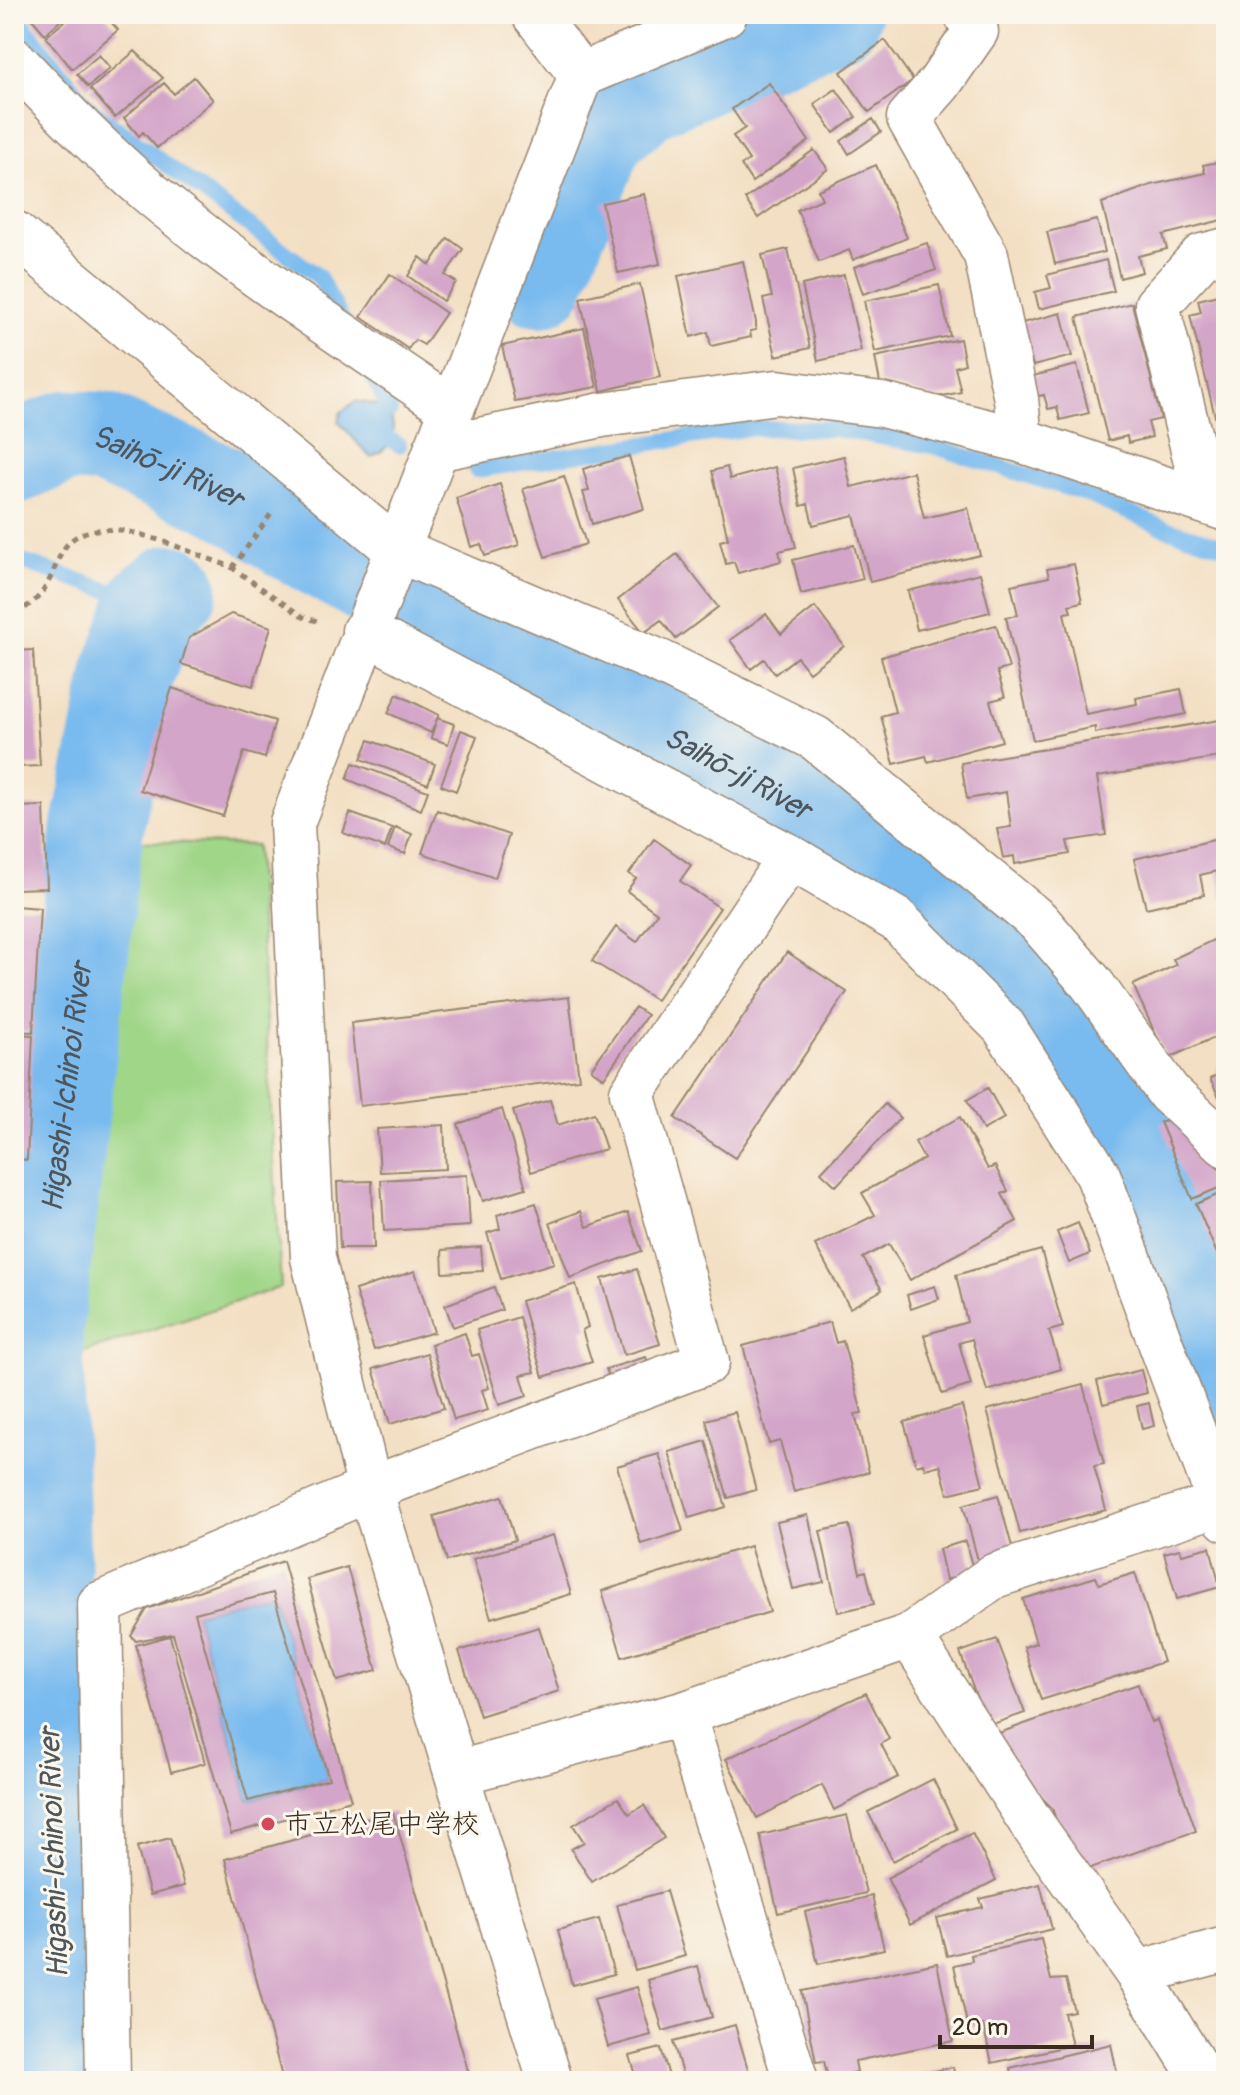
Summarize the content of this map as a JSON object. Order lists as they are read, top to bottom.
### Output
{
  "water": ["Saihō-ji River", "Higashi-Ichinoi River"],
  "places": ["市立松尾中学校"],
  "scale_bar": "20 m"
}
